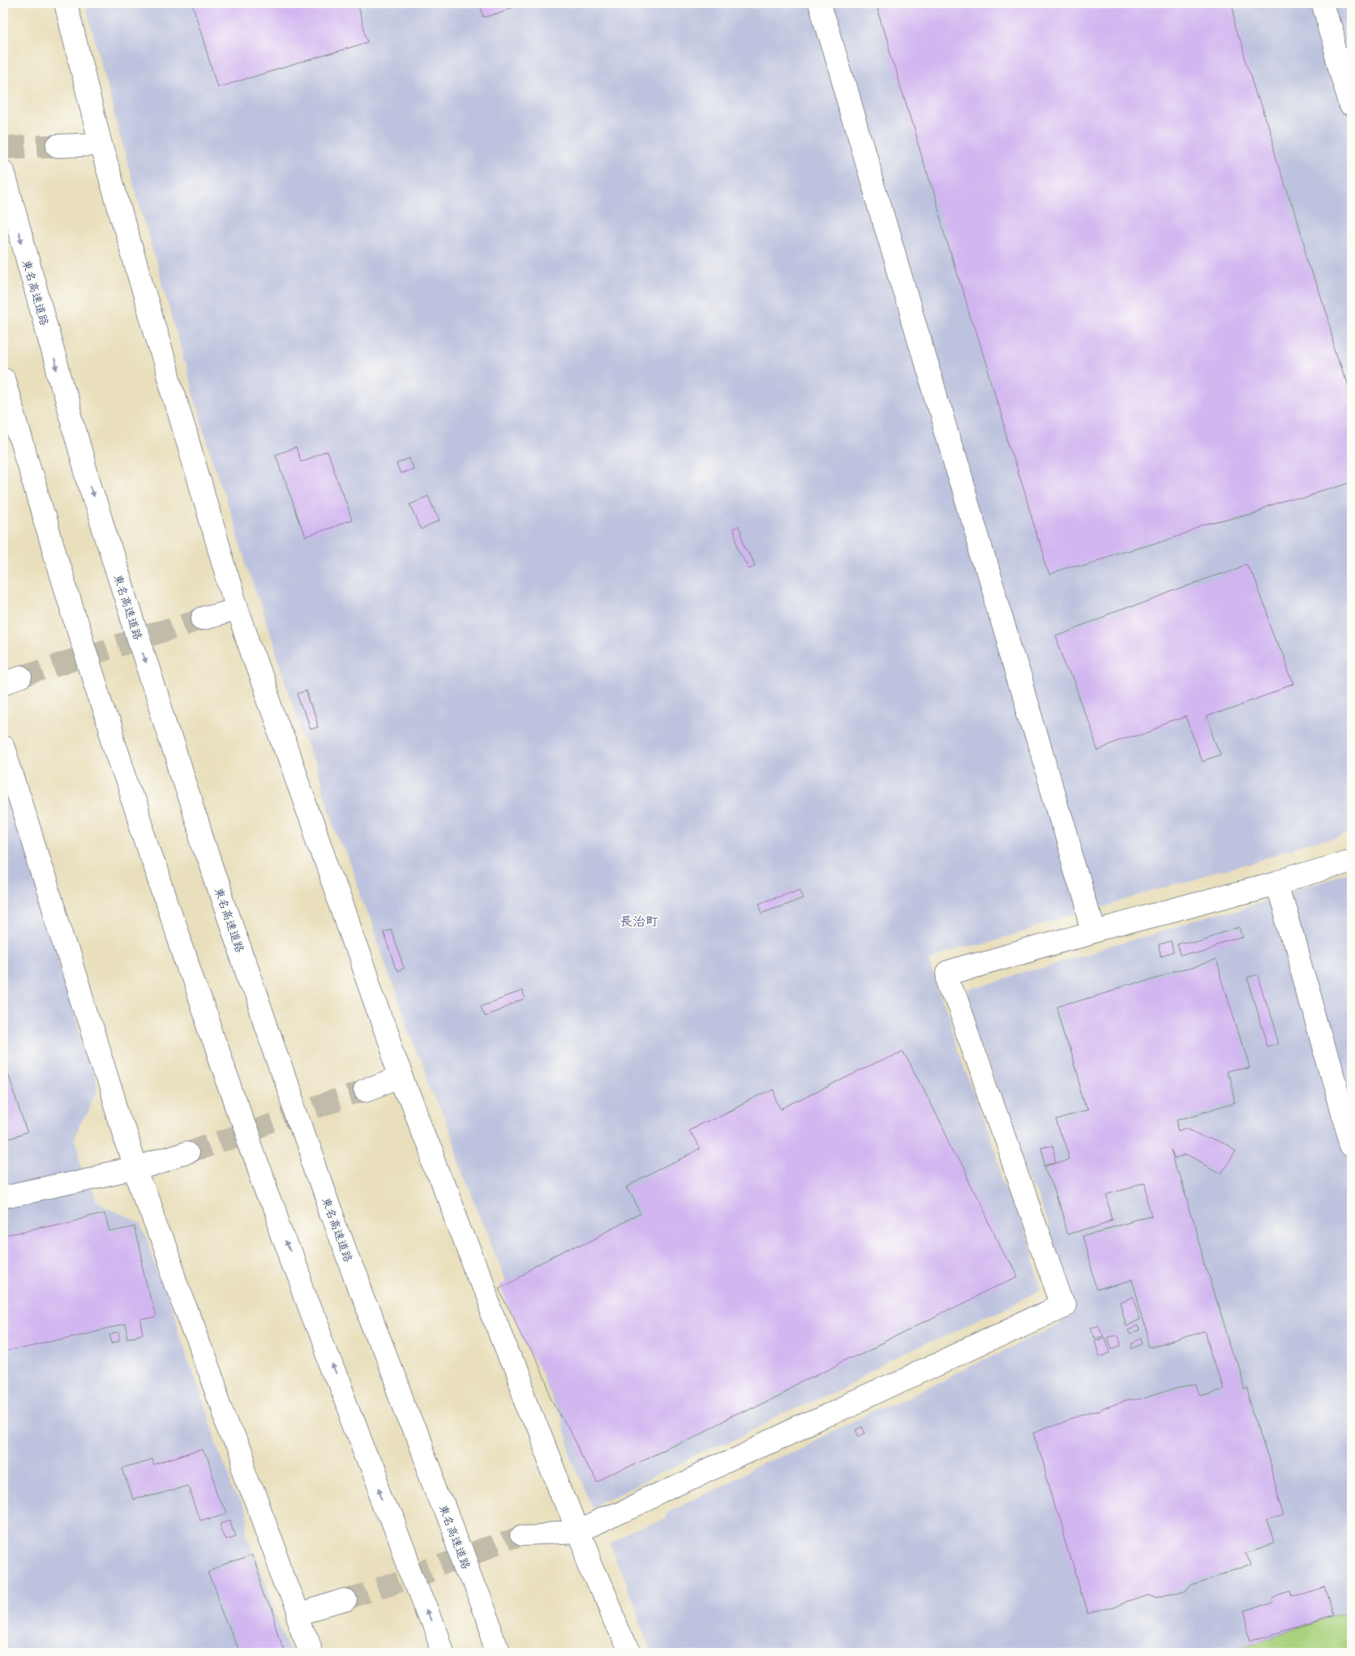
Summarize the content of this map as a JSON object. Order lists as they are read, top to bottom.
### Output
{
  "streets": {
    "main road": ["東名高速道路"]
  },
  "districts": ["長治町"]
}
